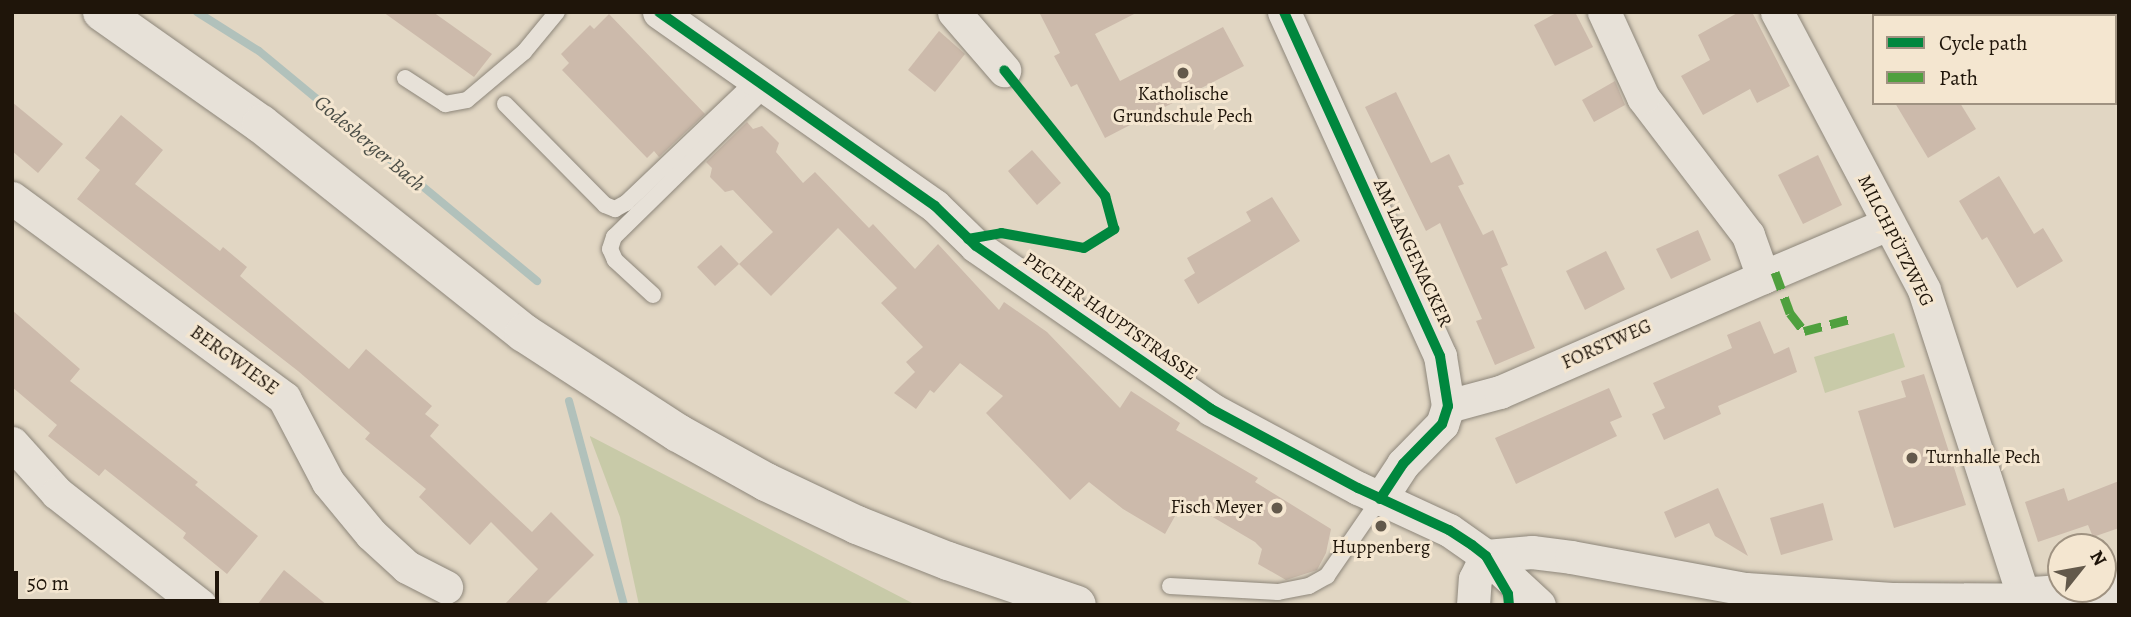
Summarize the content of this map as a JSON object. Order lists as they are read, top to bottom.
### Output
{
  "streets": {
    "street": [
      "MILCHPÜTZWEG",
      "AM LANGENACKER",
      "PECHER HAUPTSTRASSE",
      "FORSTWEG",
      "BERGWIESE"
    ]
  },
  "crossings": [
    ["MILCHPÜTZWEG", "FORSTWEG"],
    ["AM LANGENACKER", "FORSTWEG"]
  ],
  "water": ["Godesberger Bach"],
  "places": [
    "Katholische Grundschule Pech",
    "Turnhalle Pech",
    "Fisch Meyer",
    "Huppenberg"
  ],
  "legend": ["Cycle path", "Path"],
  "scale_bar": "50 m",
  "north": "top right"
}
